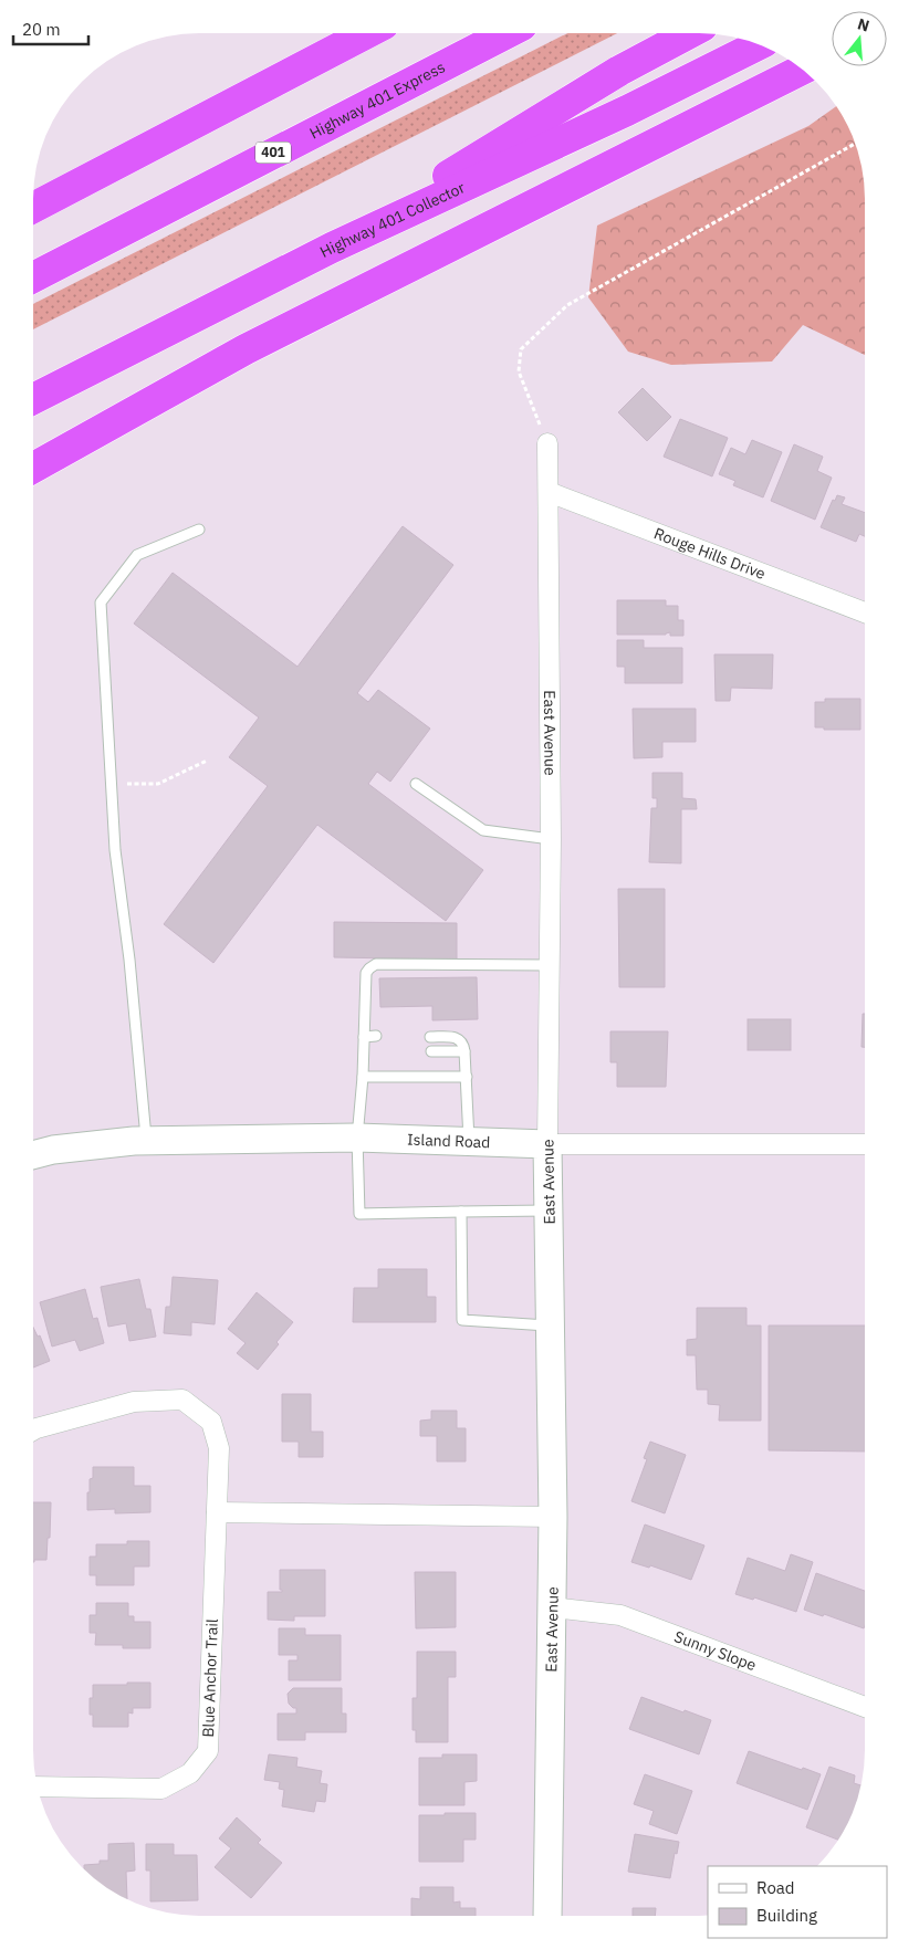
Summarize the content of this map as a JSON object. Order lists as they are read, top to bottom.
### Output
{
  "streets": {
    "highway": ["Highway 401 Express", "401", "Highway 401 Collector"],
    "street": [
      "Rouge Hills Drive",
      "East Avenue",
      "Island Road",
      "Sunny Slope",
      "Blue Anchor Trail"
    ]
  },
  "crossings": [
    ["Rouge Hills Drive", "East Avenue"],
    ["East Avenue", "Island Road"],
    ["East Avenue", "Sunny Slope"]
  ],
  "legend": ["Road", "Building"],
  "scale_bar": "20 m",
  "north": "top"
}
